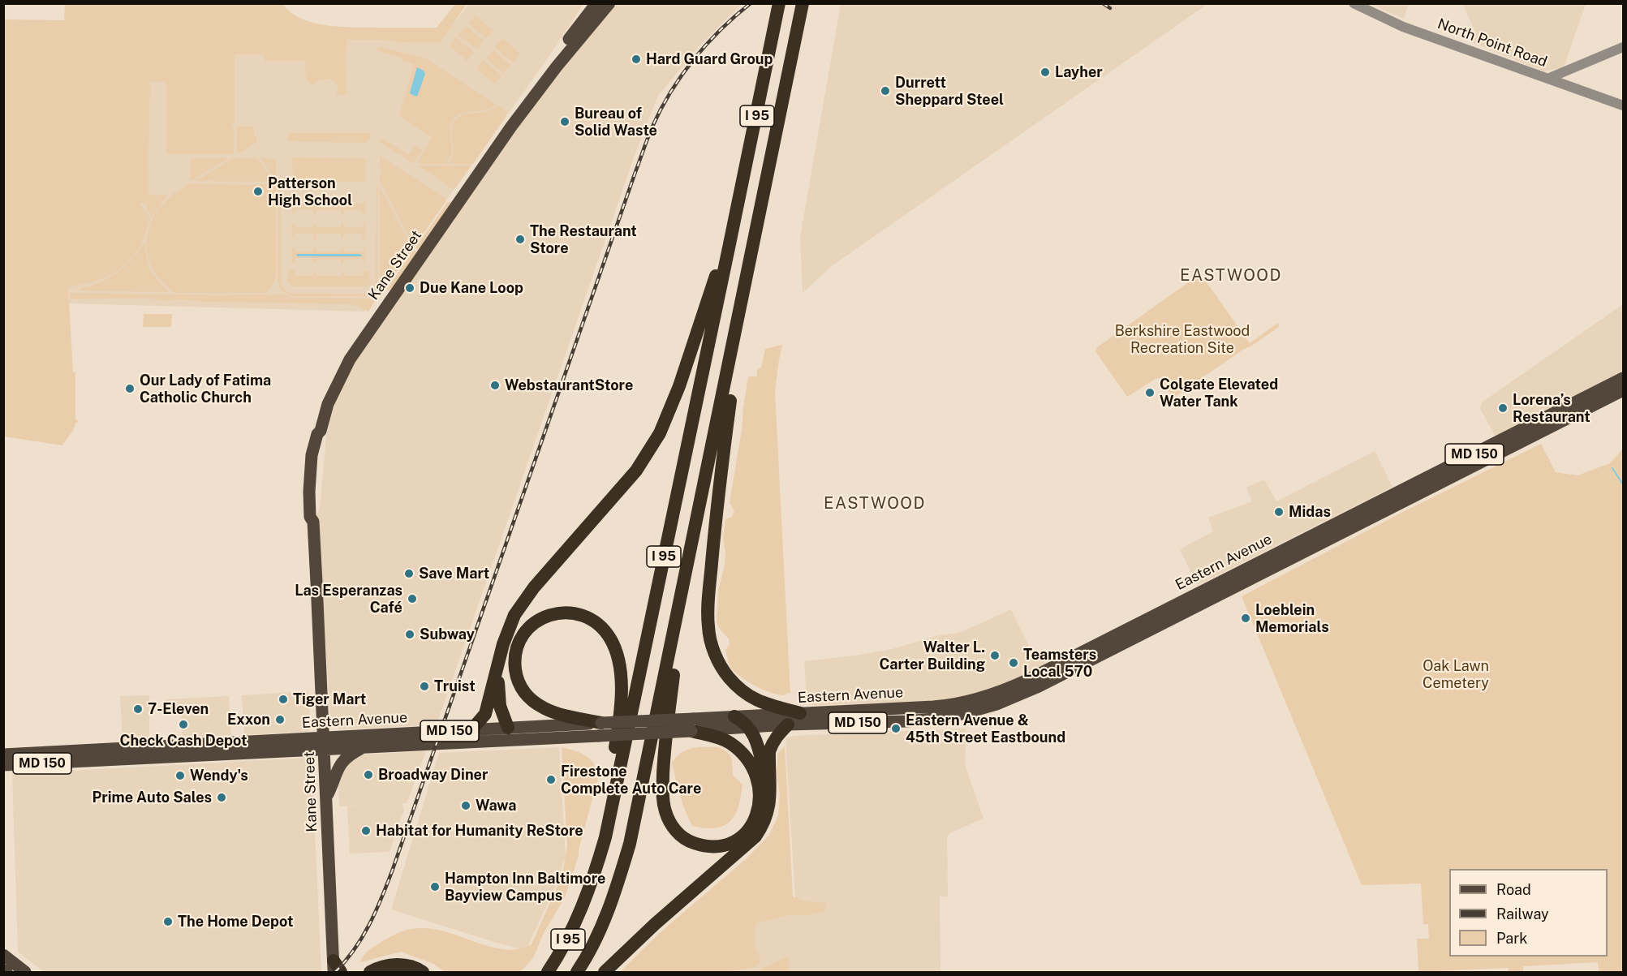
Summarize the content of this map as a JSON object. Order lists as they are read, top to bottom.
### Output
{
  "streets": {
    "highway": ["I 95"],
    "main road": ["Kane Street", "MD 150", "Eastern Avenue"],
    "street": ["North Point Road"]
  },
  "crossings": [
    ["Kane Street", "Eastern Avenue"]
  ],
  "districts": ["EASTWOOD", "EASTWOOD"],
  "parks": ["Berkshire Eastwood Recreation Site", "Oak Lawn Cemetery"],
  "places": [
    "Hard Guard Group",
    "Layher",
    "Durrett Sheppard Steel",
    "Bureau of Solid Waste",
    "Patterson High School",
    "The Restaurant Store",
    "Due Kane Loop",
    "WebstaurantStore",
    "Our Lady of Fatima Catholic Church",
    "Colgate Elevated Water Tank",
    "Lorena’s Restaurant",
    "Midas",
    "Save Mart",
    "Las Esperanzas Café",
    "Loeblein Memorials",
    "Subway",
    "Walter L. Carter Building",
    "Teamsters Local 570",
    "Truist",
    "Tiger Mart",
    "7-Eleven",
    "Exxon",
    "Check Cash Depot",
    "Eastern Avenue & 45th Street Eastbound",
    "Broadway Diner",
    "Wendy's",
    "Firestone Complete Auto Care",
    "Prime Auto Sales",
    "Wawa",
    "Habitat for Humanity ReStore",
    "Hampton Inn Baltimore Bayview Campus",
    "The Home Depot"
  ],
  "legend": ["Road", "Railway", "Park"]
}
